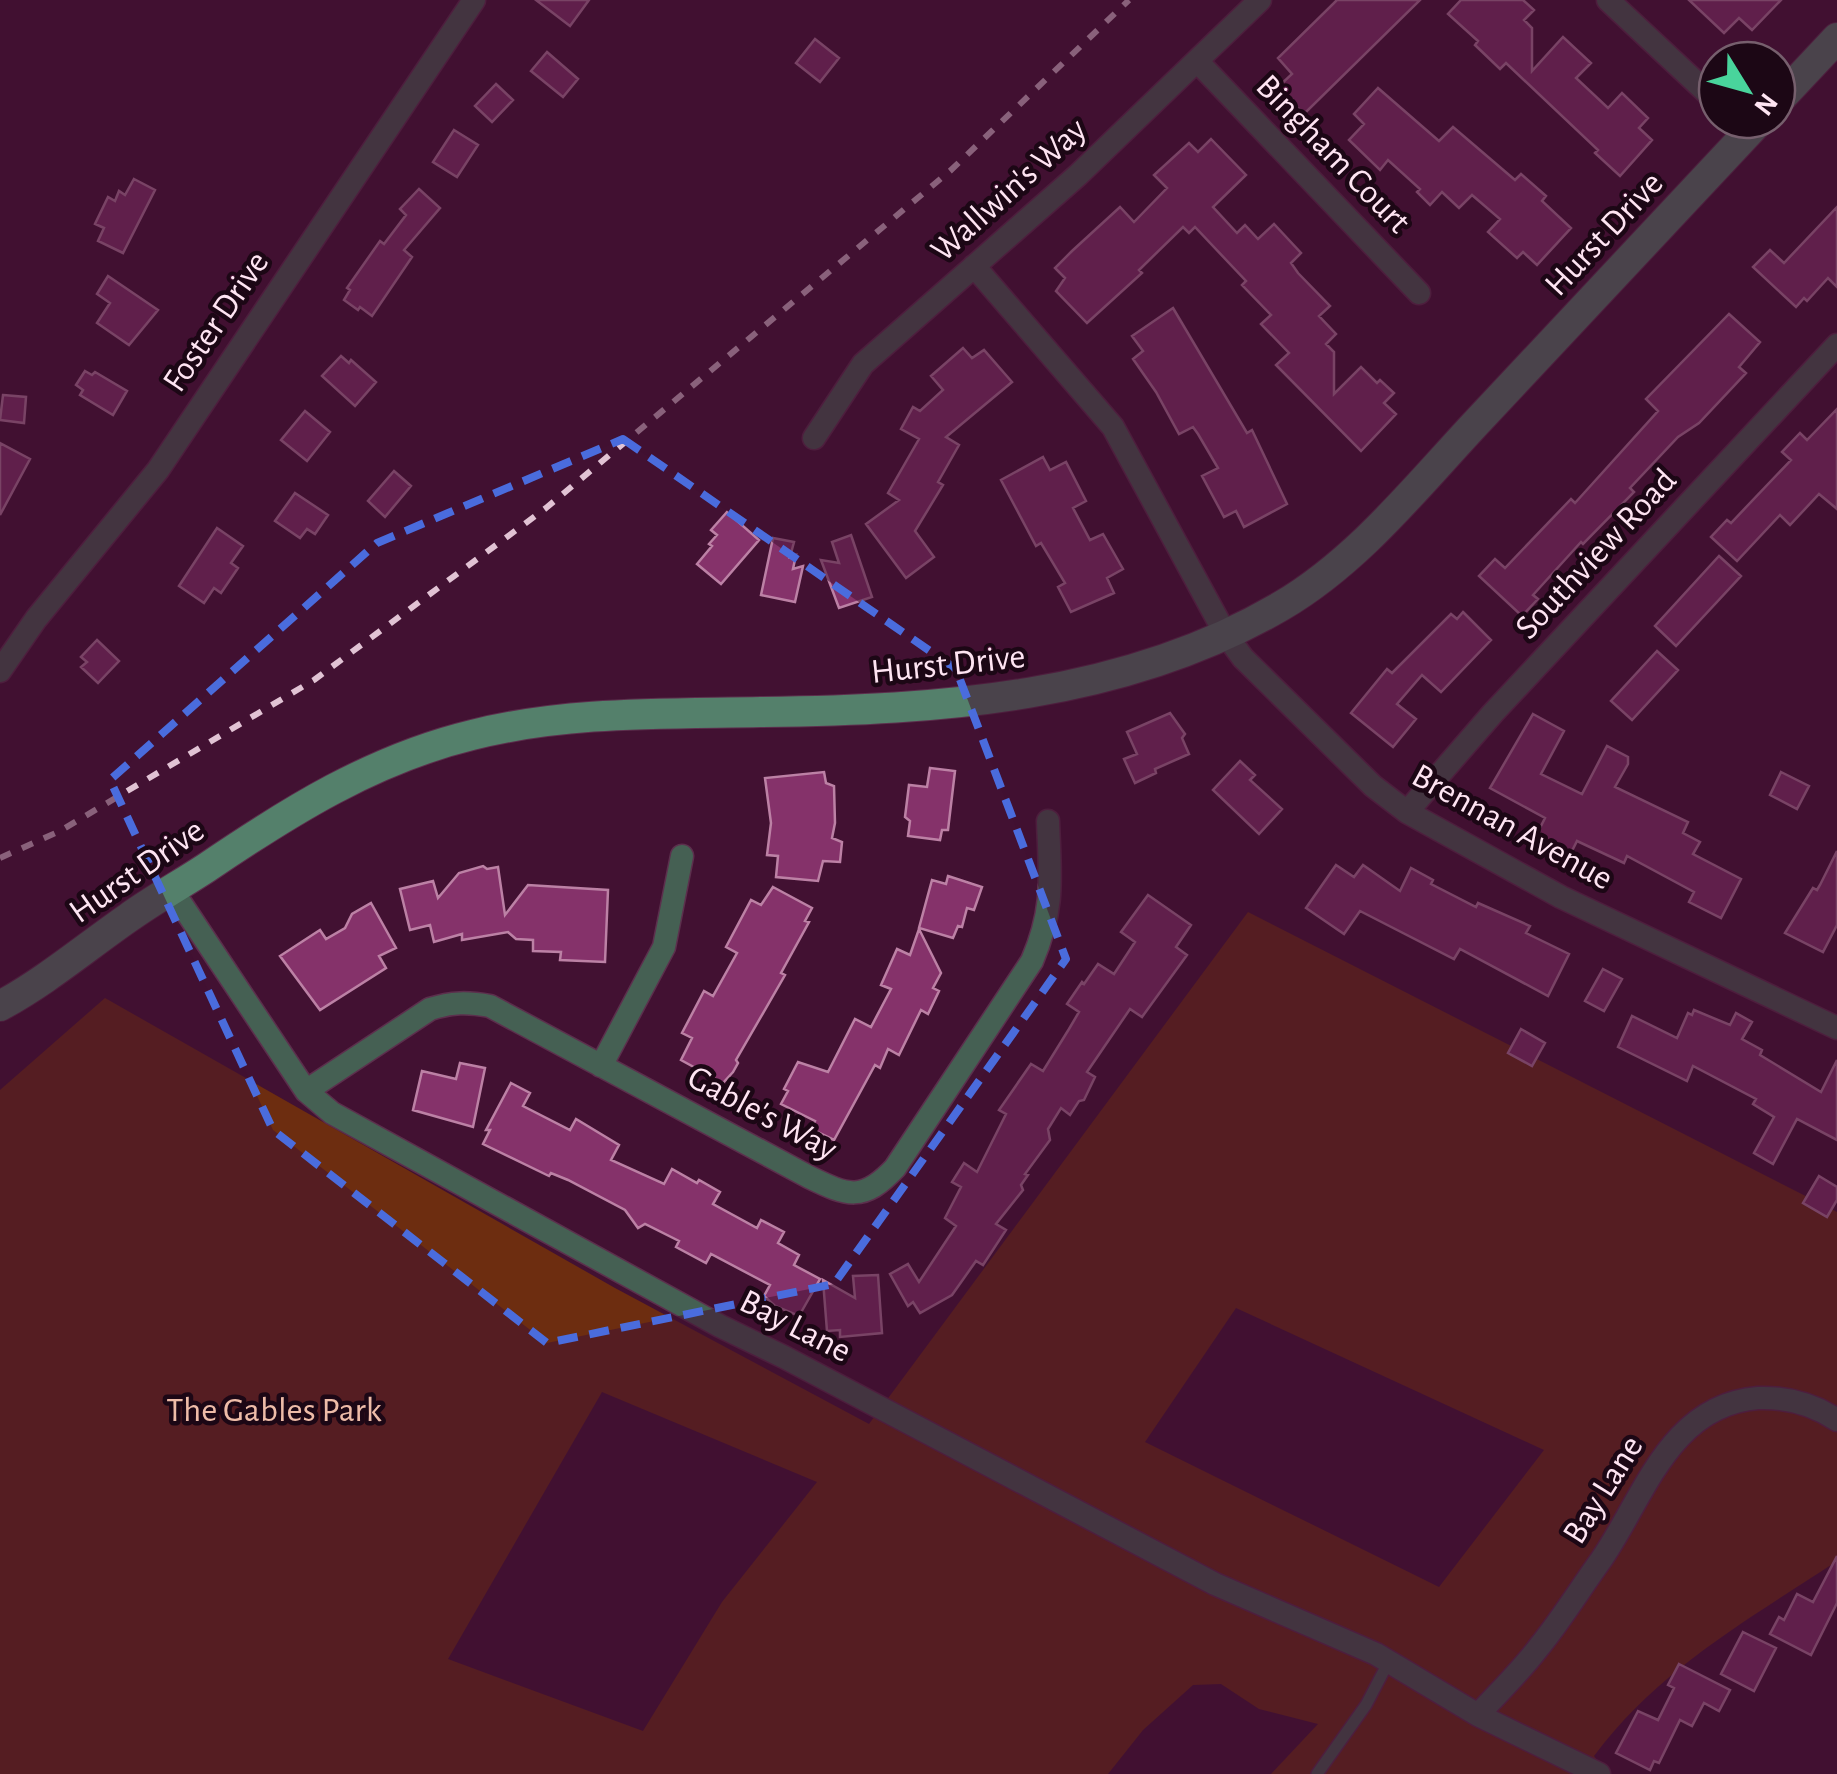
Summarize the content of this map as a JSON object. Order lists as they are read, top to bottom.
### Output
{
  "streets": {
    "street": [
      "Bingham Court",
      "Wallwin's Way",
      "Hurst Drive",
      "Foster Drive",
      "Southview Road",
      "Brennan Avenue",
      "Gable's Way",
      "Bay Lane"
    ]
  },
  "crossings": [
    ["Bingham Court", "Wallwin's Way"],
    ["Wallwin's Way", "Brennan Avenue"],
    ["Hurst Drive", "Brennan Avenue"],
    ["Hurst Drive", "Bay Lane"],
    ["Southview Road", "Brennan Avenue"],
    ["Gable's Way", "Bay Lane"]
  ],
  "parks": ["The Gables Park"],
  "north": "bottom right"
}
